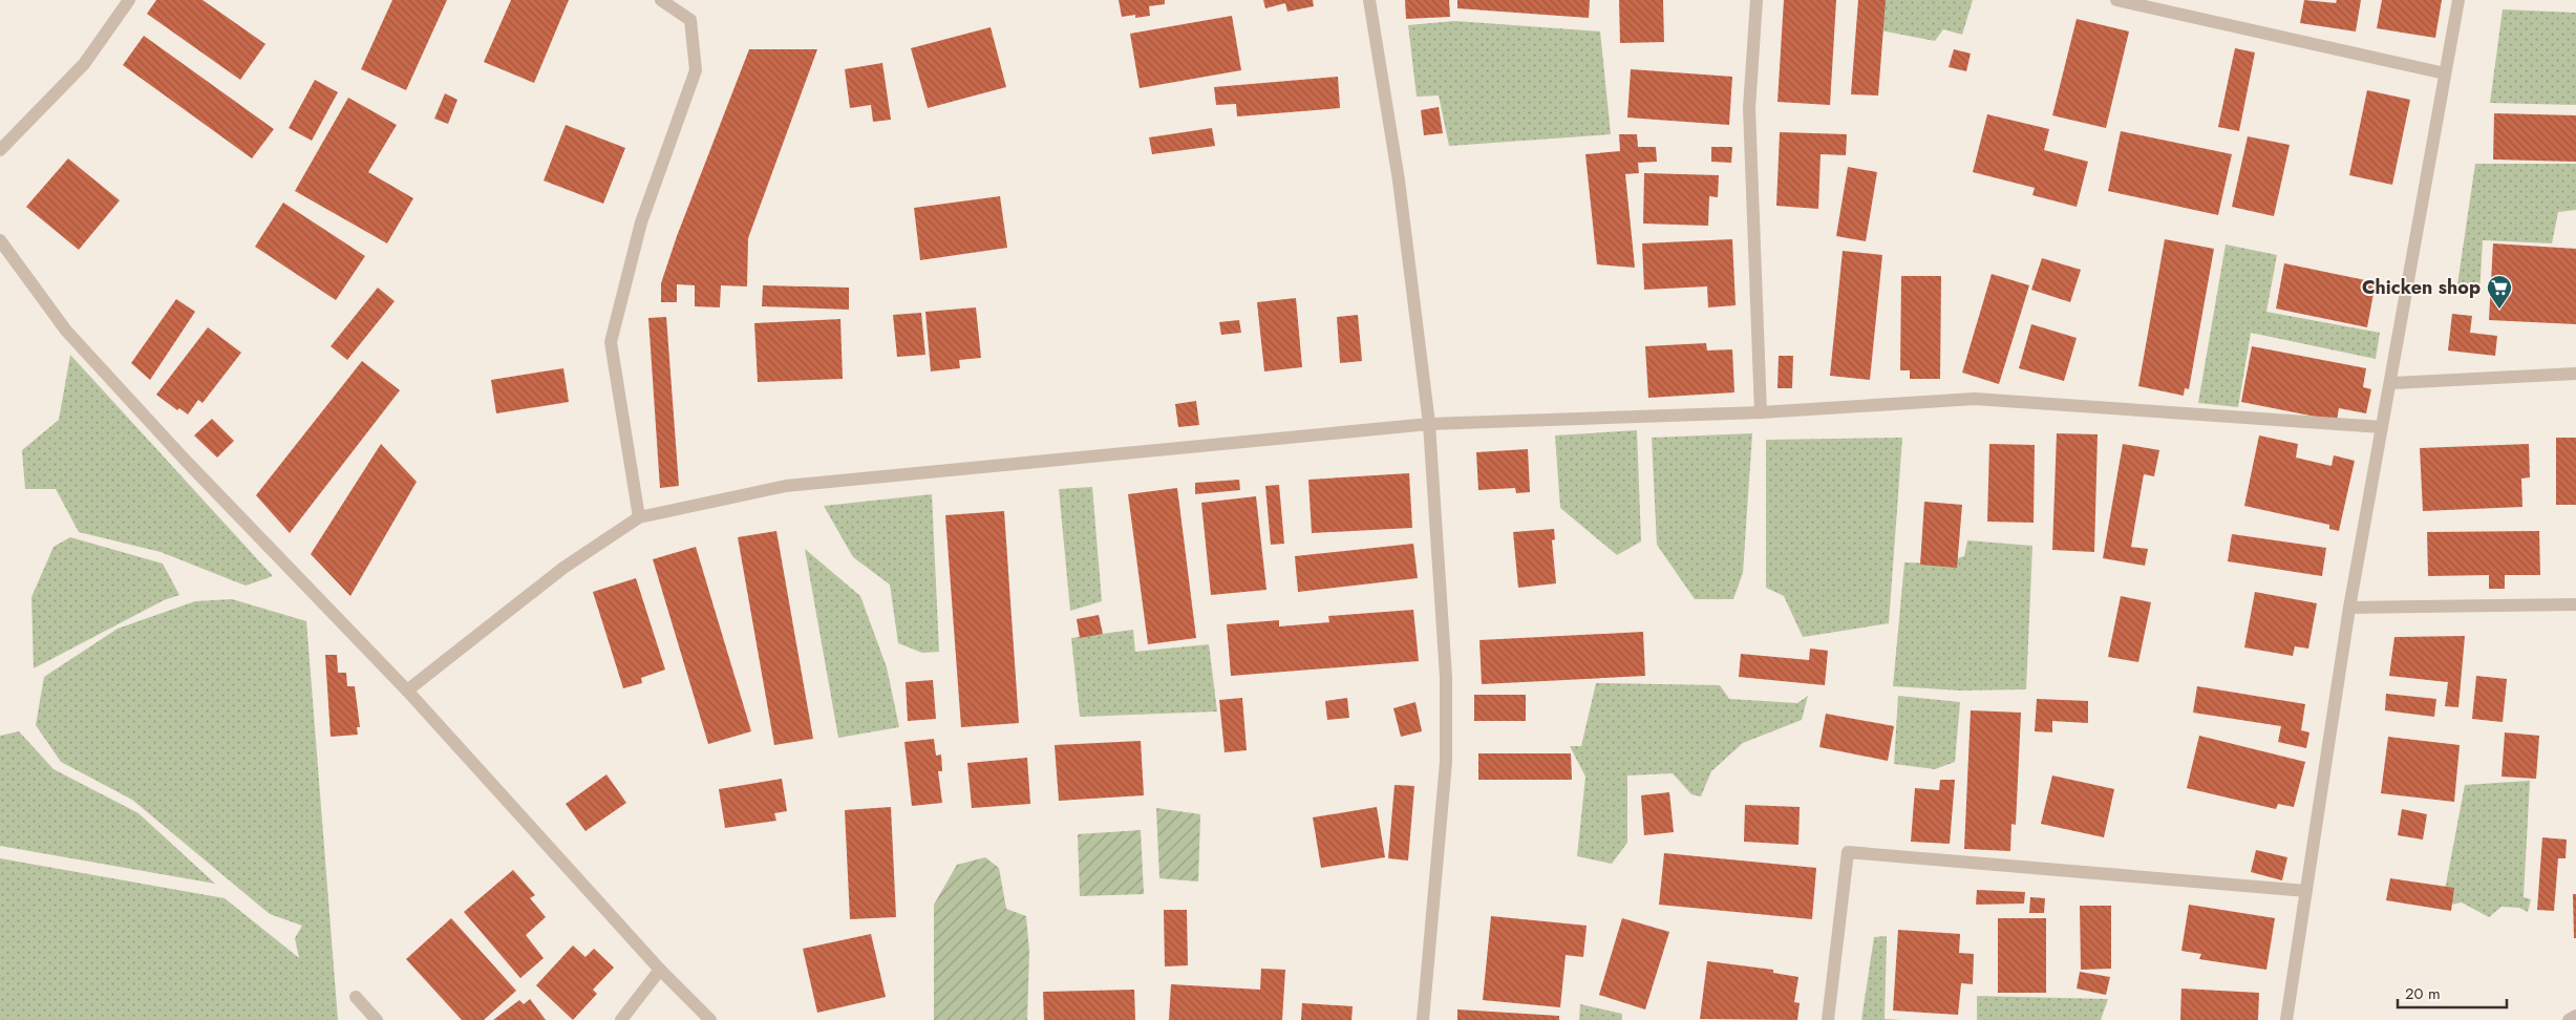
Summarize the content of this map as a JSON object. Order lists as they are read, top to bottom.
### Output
{
  "places": {
    "supermarket": ["Chicken shop"]
  },
  "scale_bar": "20 m"
}
